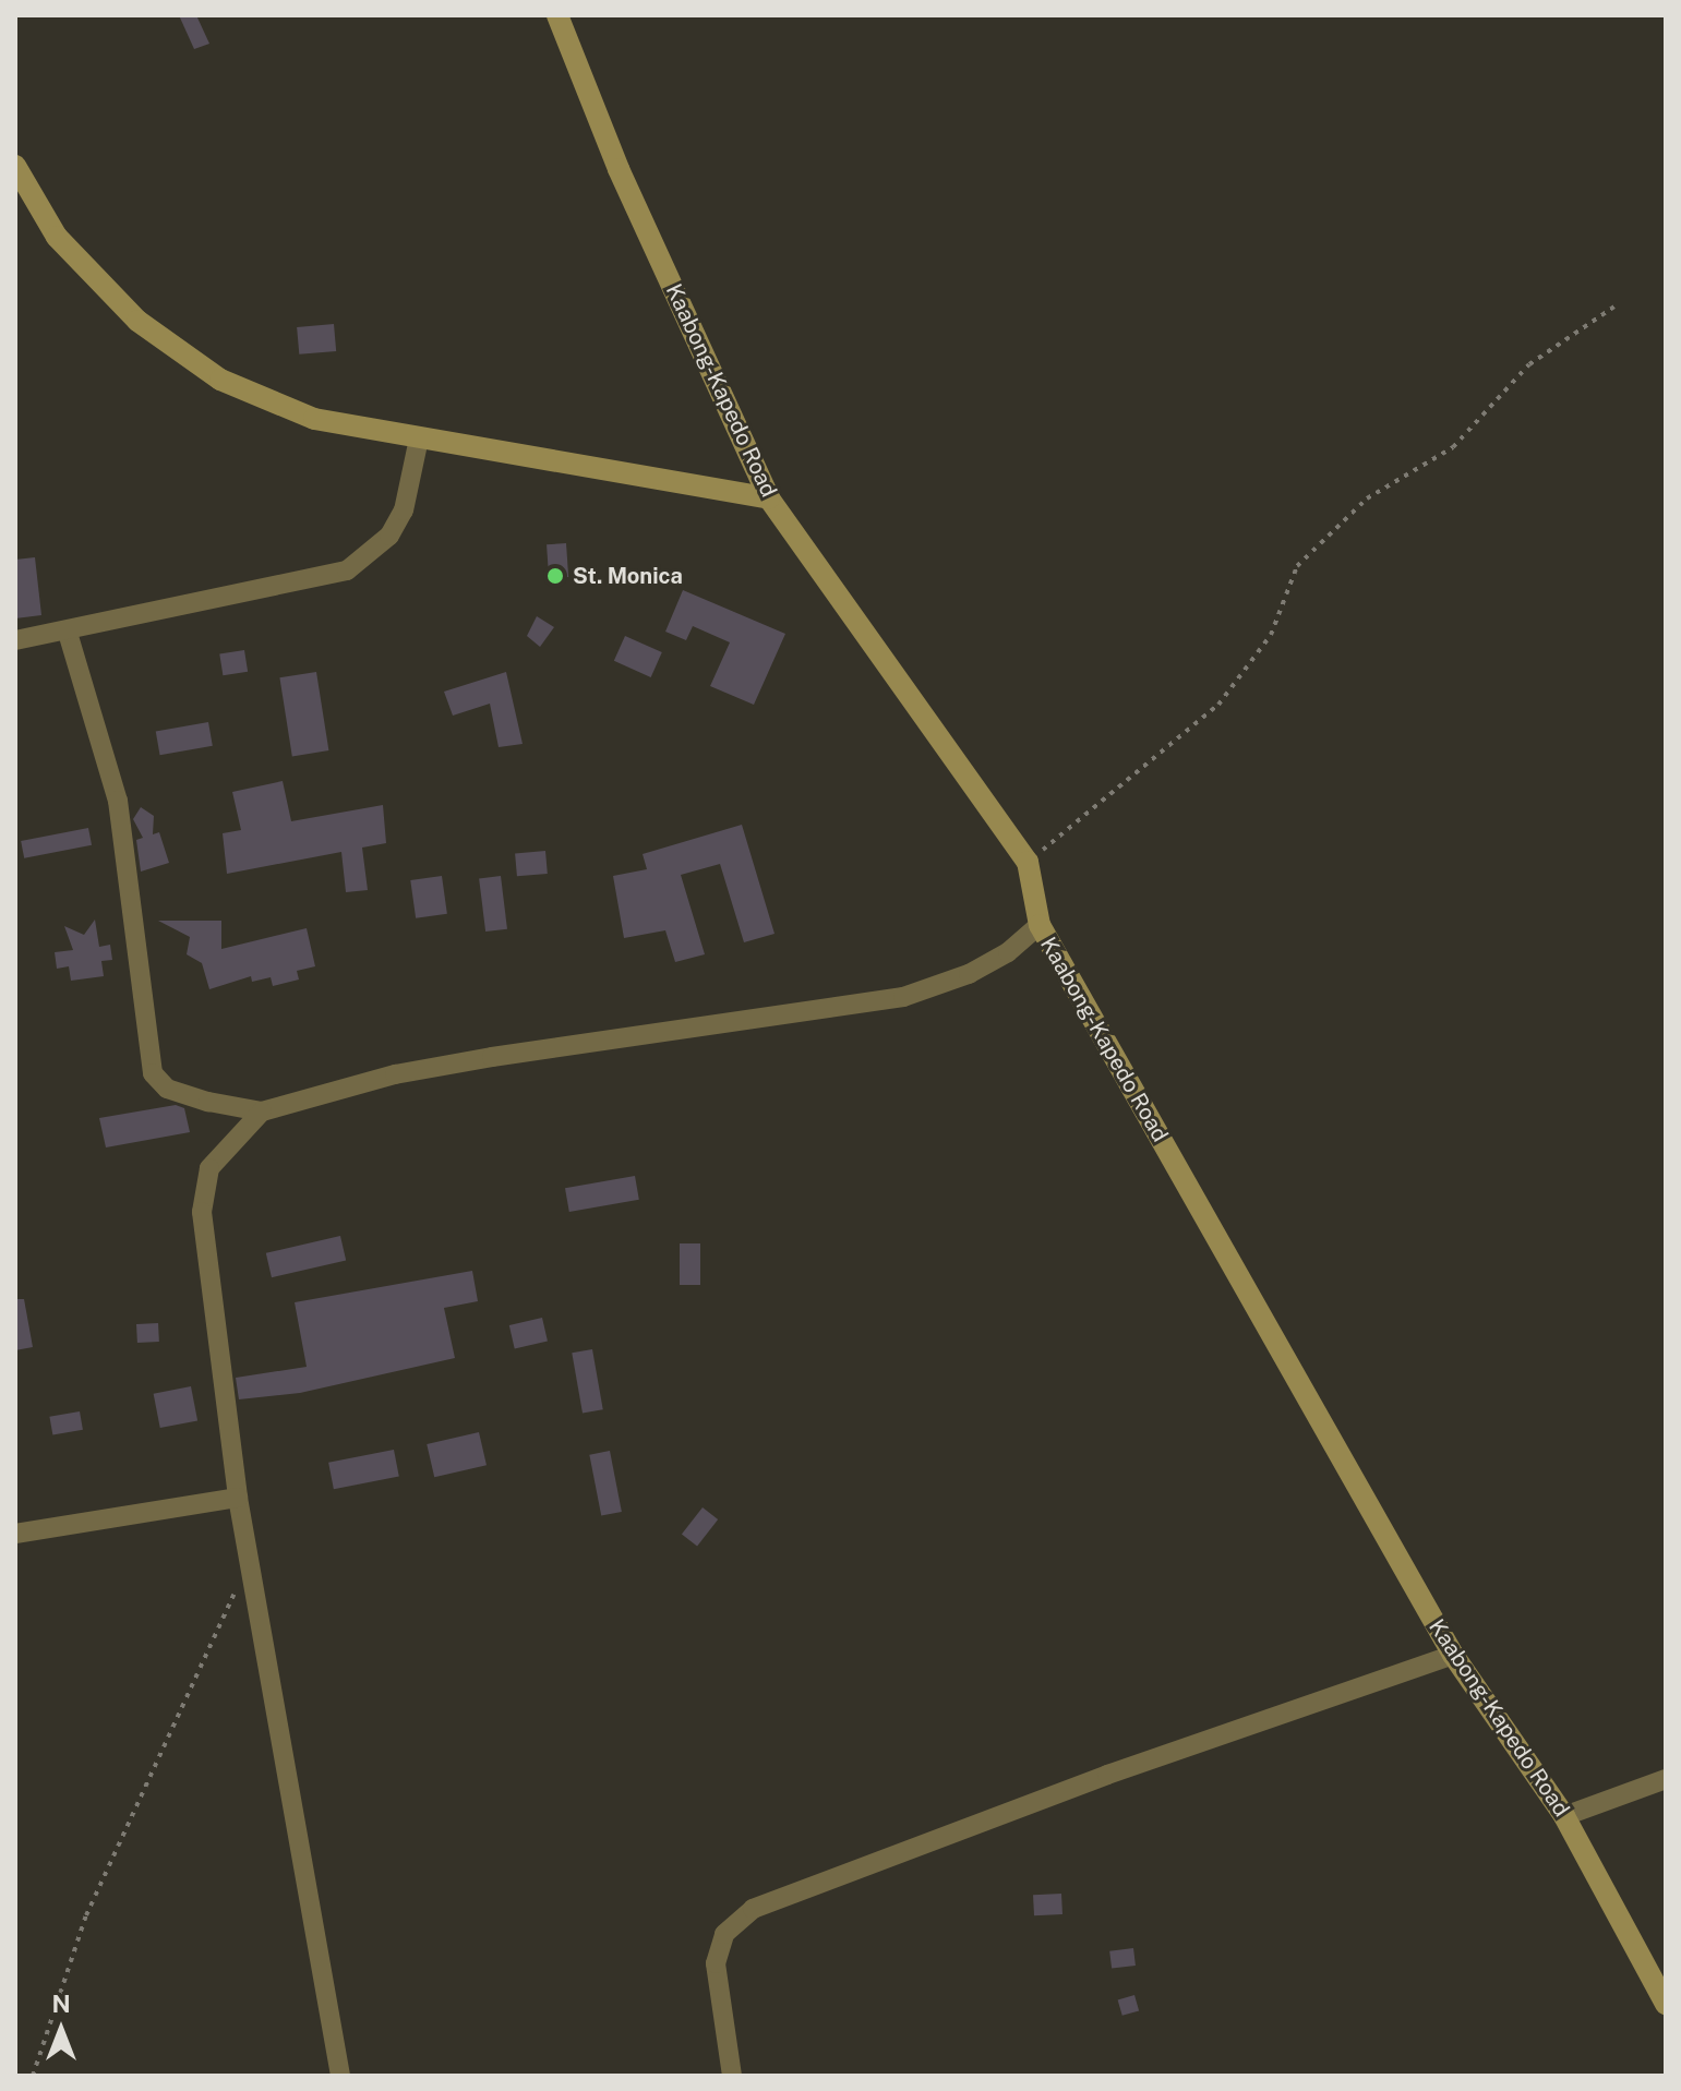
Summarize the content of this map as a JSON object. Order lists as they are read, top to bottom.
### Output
{
  "streets": {
    "main road": ["Kaabong-Kapedo Road"]
  },
  "places": ["St. Monica"],
  "north": "top"
}
